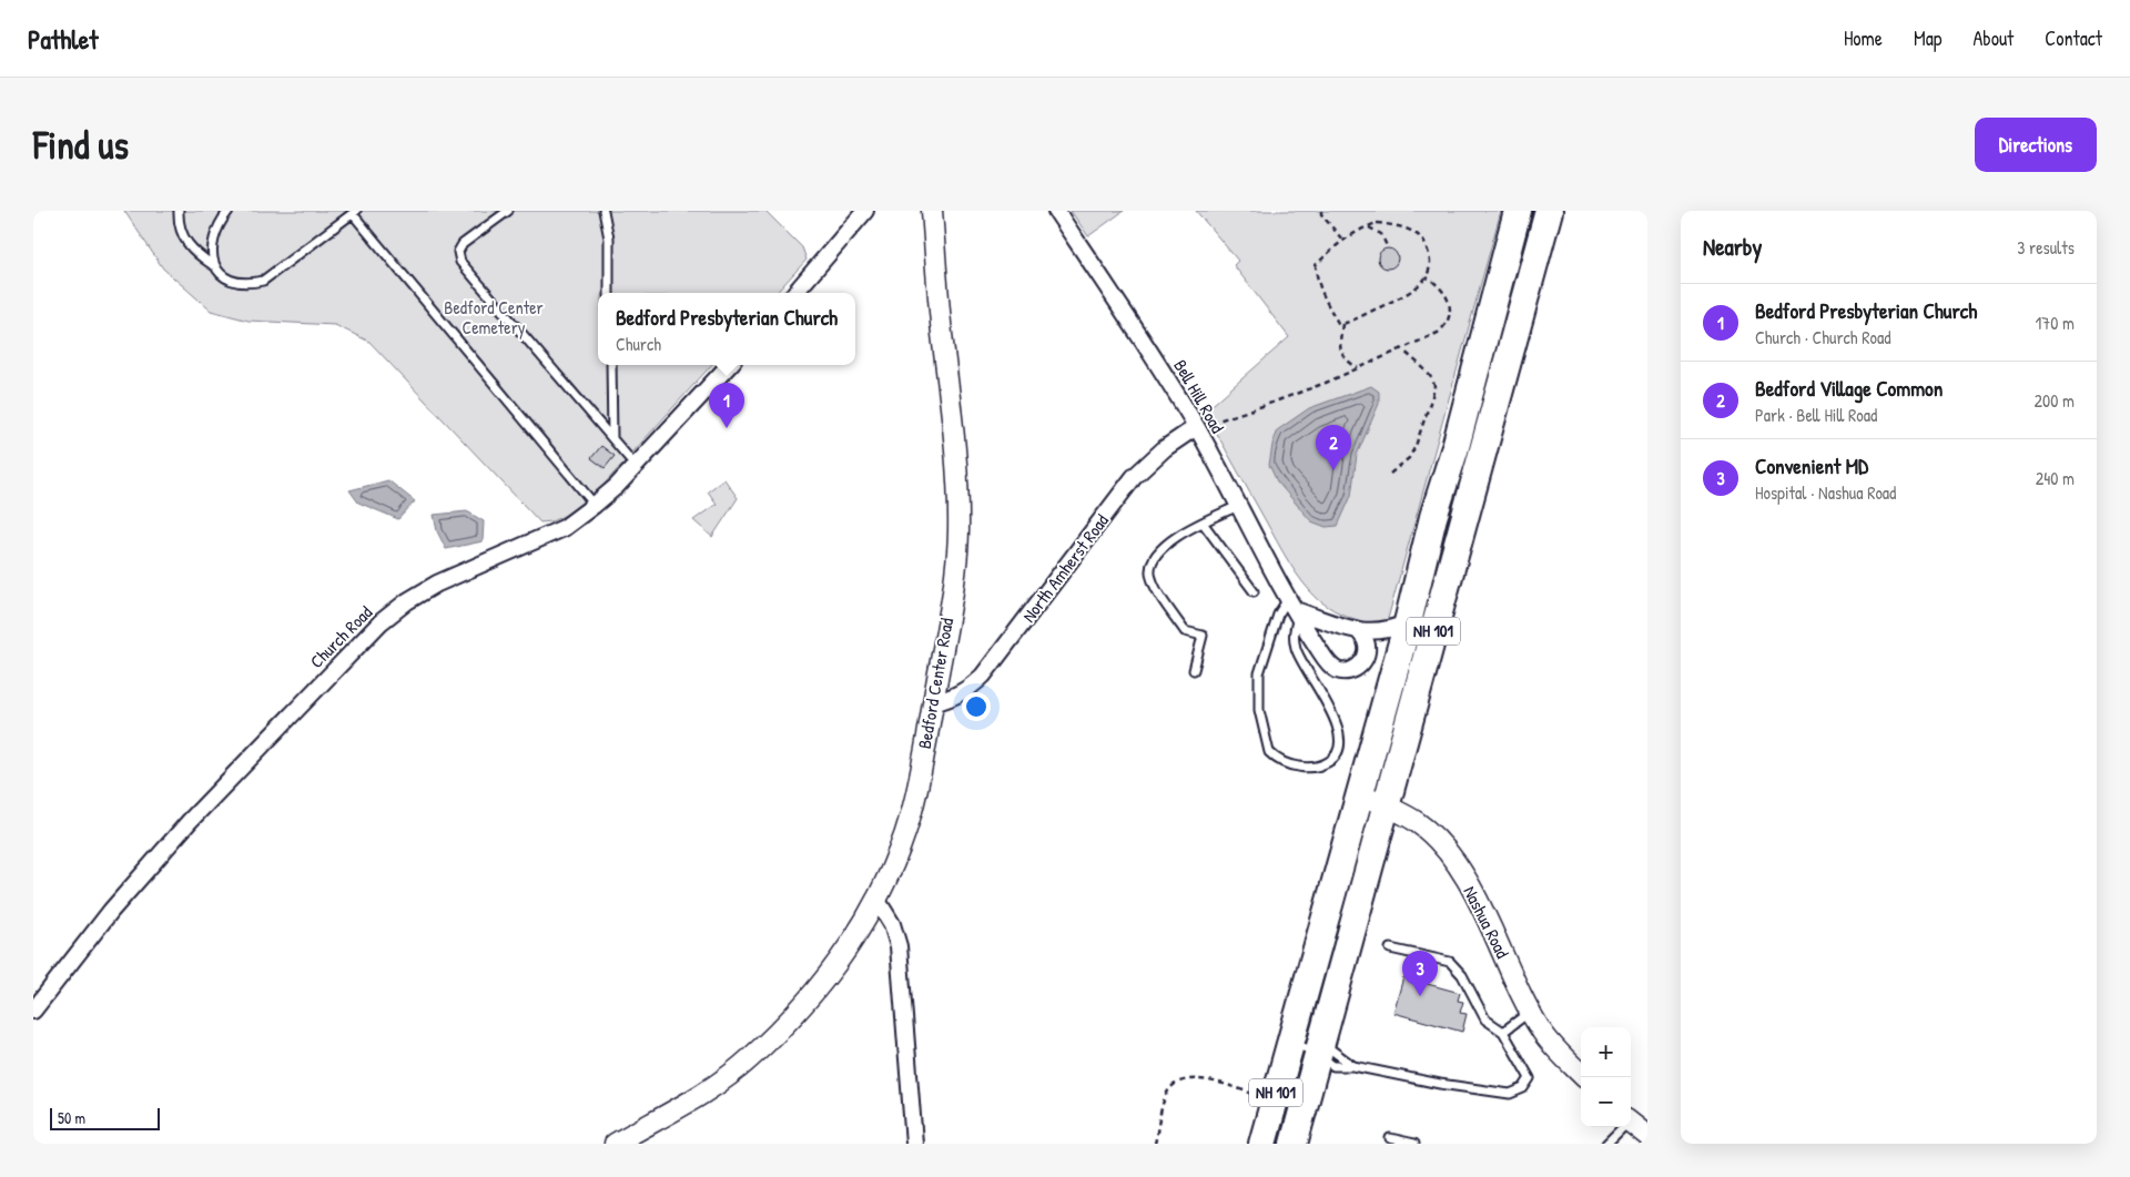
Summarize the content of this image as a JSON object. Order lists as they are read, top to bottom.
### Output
{
  "streets": {
    "highway": ["NH 101"],
    "street": [
      "Bell Hill Road",
      "North Amherst Road",
      "Church Road",
      "Bedford Center Road",
      "Nashua Road"
    ]
  },
  "crossings": [
    ["Bell Hill Road", "North Amherst Road"],
    ["North Amherst Road", "Bedford Center Road"],
    ["NH 101", "Nashua Road"]
  ],
  "parks": ["Bedford Center Cemetery"],
  "scale_bar": "50 m",
  "page": {
    "header": "Pathlet",
    "nav": [
      "Home",
      "Map",
      "About",
      "Contact"
    ],
    "buttons": "Directions",
    "title": "Find us",
    "heading": ["Nearby", "3 results"],
    "list": [
      {
        "mark": "1",
        "name": "Bedford Presbyterian Church",
        "note": "Church · Church Road",
        "value": "170 m"
      },
      {
        "mark": "2",
        "name": "Bedford Village Common",
        "note": "Park · Bell Hill Road",
        "value": "200 m"
      },
      {
        "mark": "3",
        "name": "Convenient MD",
        "note": "Hospital · Nashua Road",
        "value": "240 m"
      }
    ],
    "popup": ["Bedford Presbyterian Church", "Church"],
    "pins": ["1", "2", "3"],
    "map_buttons": ["+", "−"],
    "scale": "50 m"
  }
}
